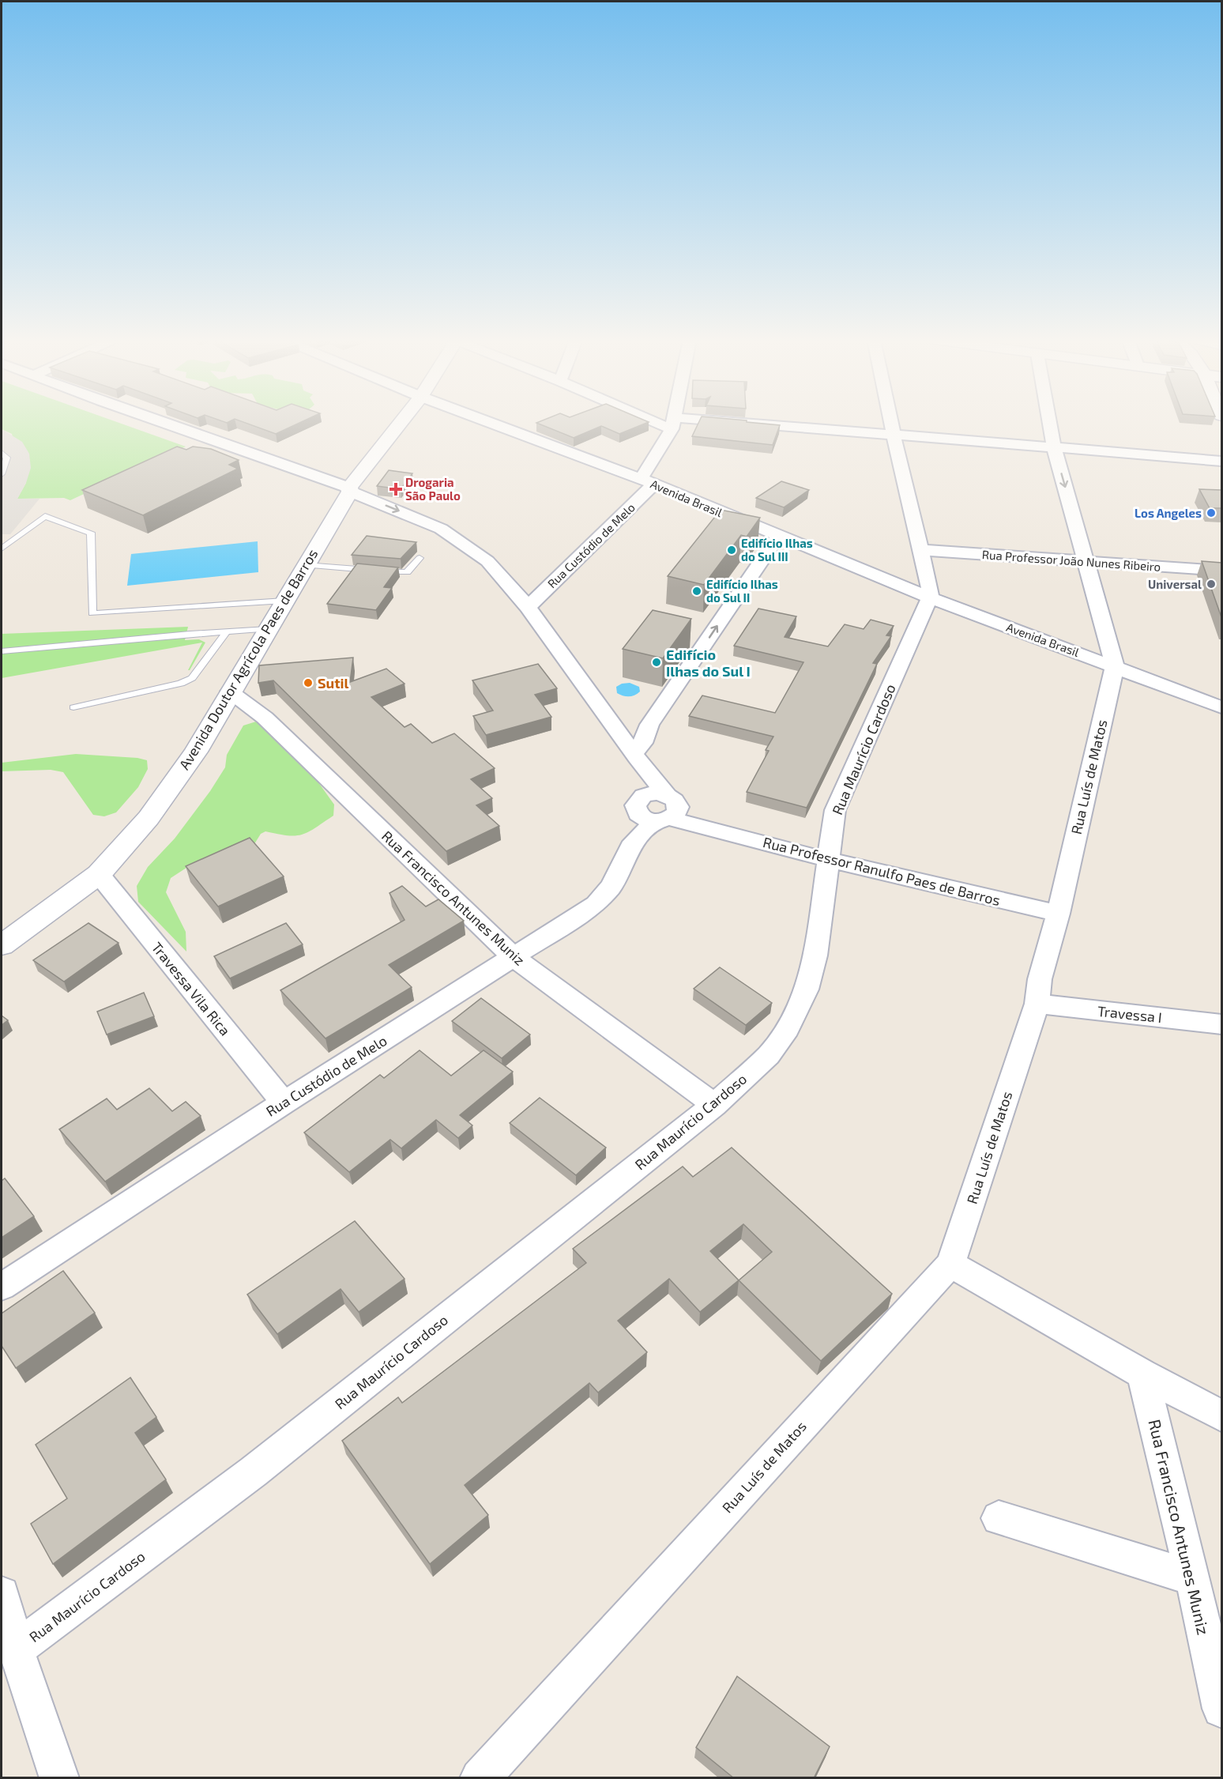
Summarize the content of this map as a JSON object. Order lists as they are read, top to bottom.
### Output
{
  "streets": {
    "street": [
      "Avenida Brasil",
      "Rua Custódio de Melo",
      "Rua Professor João Nunes Ribeiro",
      "Avenida Doutor Agrícola Paes de Barros",
      "Rua Maurício Cardoso",
      "Rua Luís de Matos",
      "Rua Professor Ranulfo Paes de Barros",
      "Rua Francisco Antunes Muniz",
      "Travessa Vila Rica",
      "Travessa I"
    ]
  },
  "crossings": [
    ["Avenida Brasil", "Rua Custódio de Melo"],
    ["Avenida Brasil", "Rua Maurício Cardoso"],
    ["Avenida Brasil", "Rua Luís de Matos"],
    ["Rua Custódio de Melo", "Rua Professor Ranulfo Paes de Barros"],
    ["Rua Custódio de Melo", "Rua Francisco Antunes Muniz"],
    ["Rua Custódio de Melo", "Travessa Vila Rica"],
    ["Rua Professor João Nunes Ribeiro", "Rua Luís de Matos"],
    ["Avenida Doutor Agrícola Paes de Barros", "Rua Francisco Antunes Muniz"],
    ["Avenida Doutor Agrícola Paes de Barros", "Travessa Vila Rica"],
    ["Rua Maurício Cardoso", "Rua Professor Ranulfo Paes de Barros"],
    ["Rua Maurício Cardoso", "Rua Francisco Antunes Muniz"],
    ["Rua Luís de Matos", "Rua Professor Ranulfo Paes de Barros"],
    ["Rua Luís de Matos", "Travessa I"]
  ],
  "places": {
    "health": ["Drogaria São Paulo"],
    "other": [
      "Los Angeles",
      "Edifício Ilhas do Sul III",
      "Universal",
      "Edifício Ilhas do Sul II",
      "Edifício Ilhas do Sul I",
      "Sutil"
    ]
  }
}
